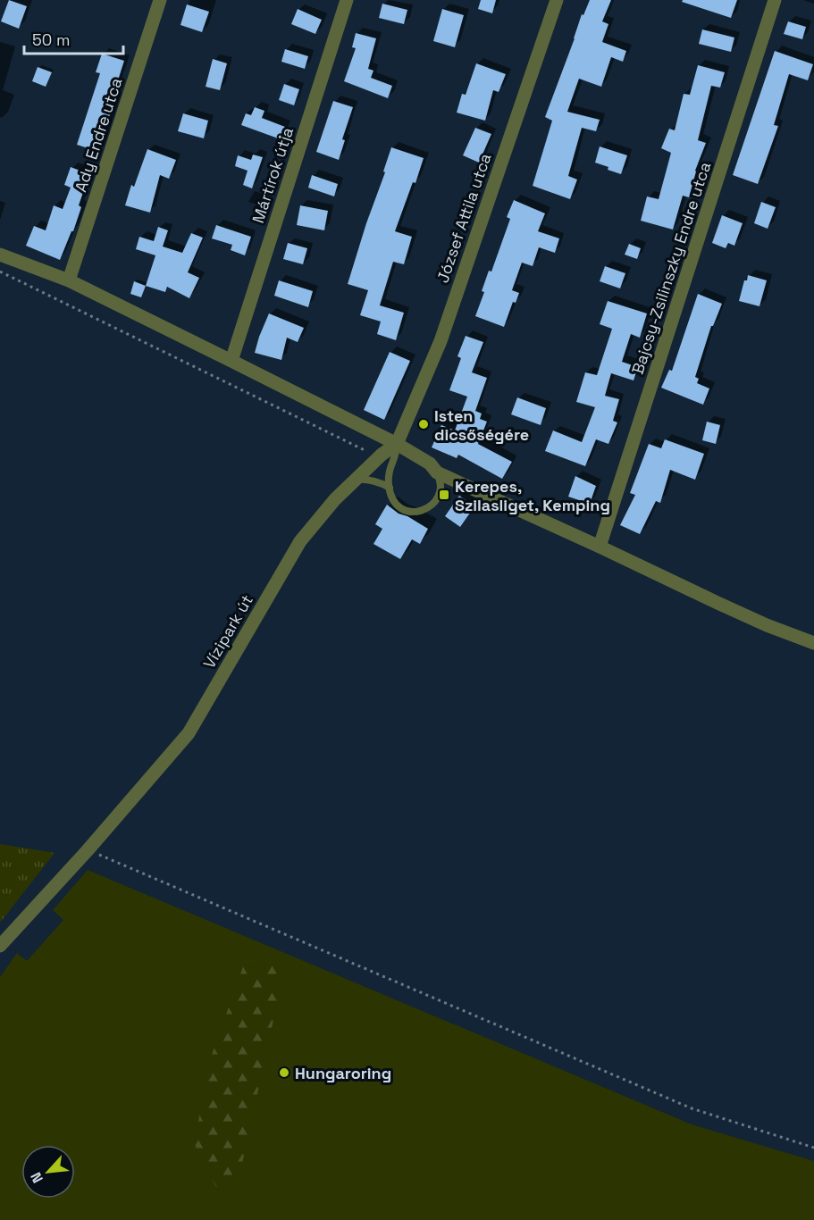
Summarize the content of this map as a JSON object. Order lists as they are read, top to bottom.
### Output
{
  "streets": {
    "street": [
      "Ady Endre utca",
      "Mártírok útja",
      "József Attila utca",
      "Bajcsy-Zsilinszky Endre utca",
      "Vízipark út"
    ]
  },
  "crossings": [
    ["József Attila utca", "Vízipark út"]
  ],
  "places": {
    "other": ["Isten dicsőségére", "Hungaroring"],
    "transit": ["Kerepes, Szilasliget, Kemping"]
  },
  "scale_bar": "50 m",
  "north": "bottom left"
}
